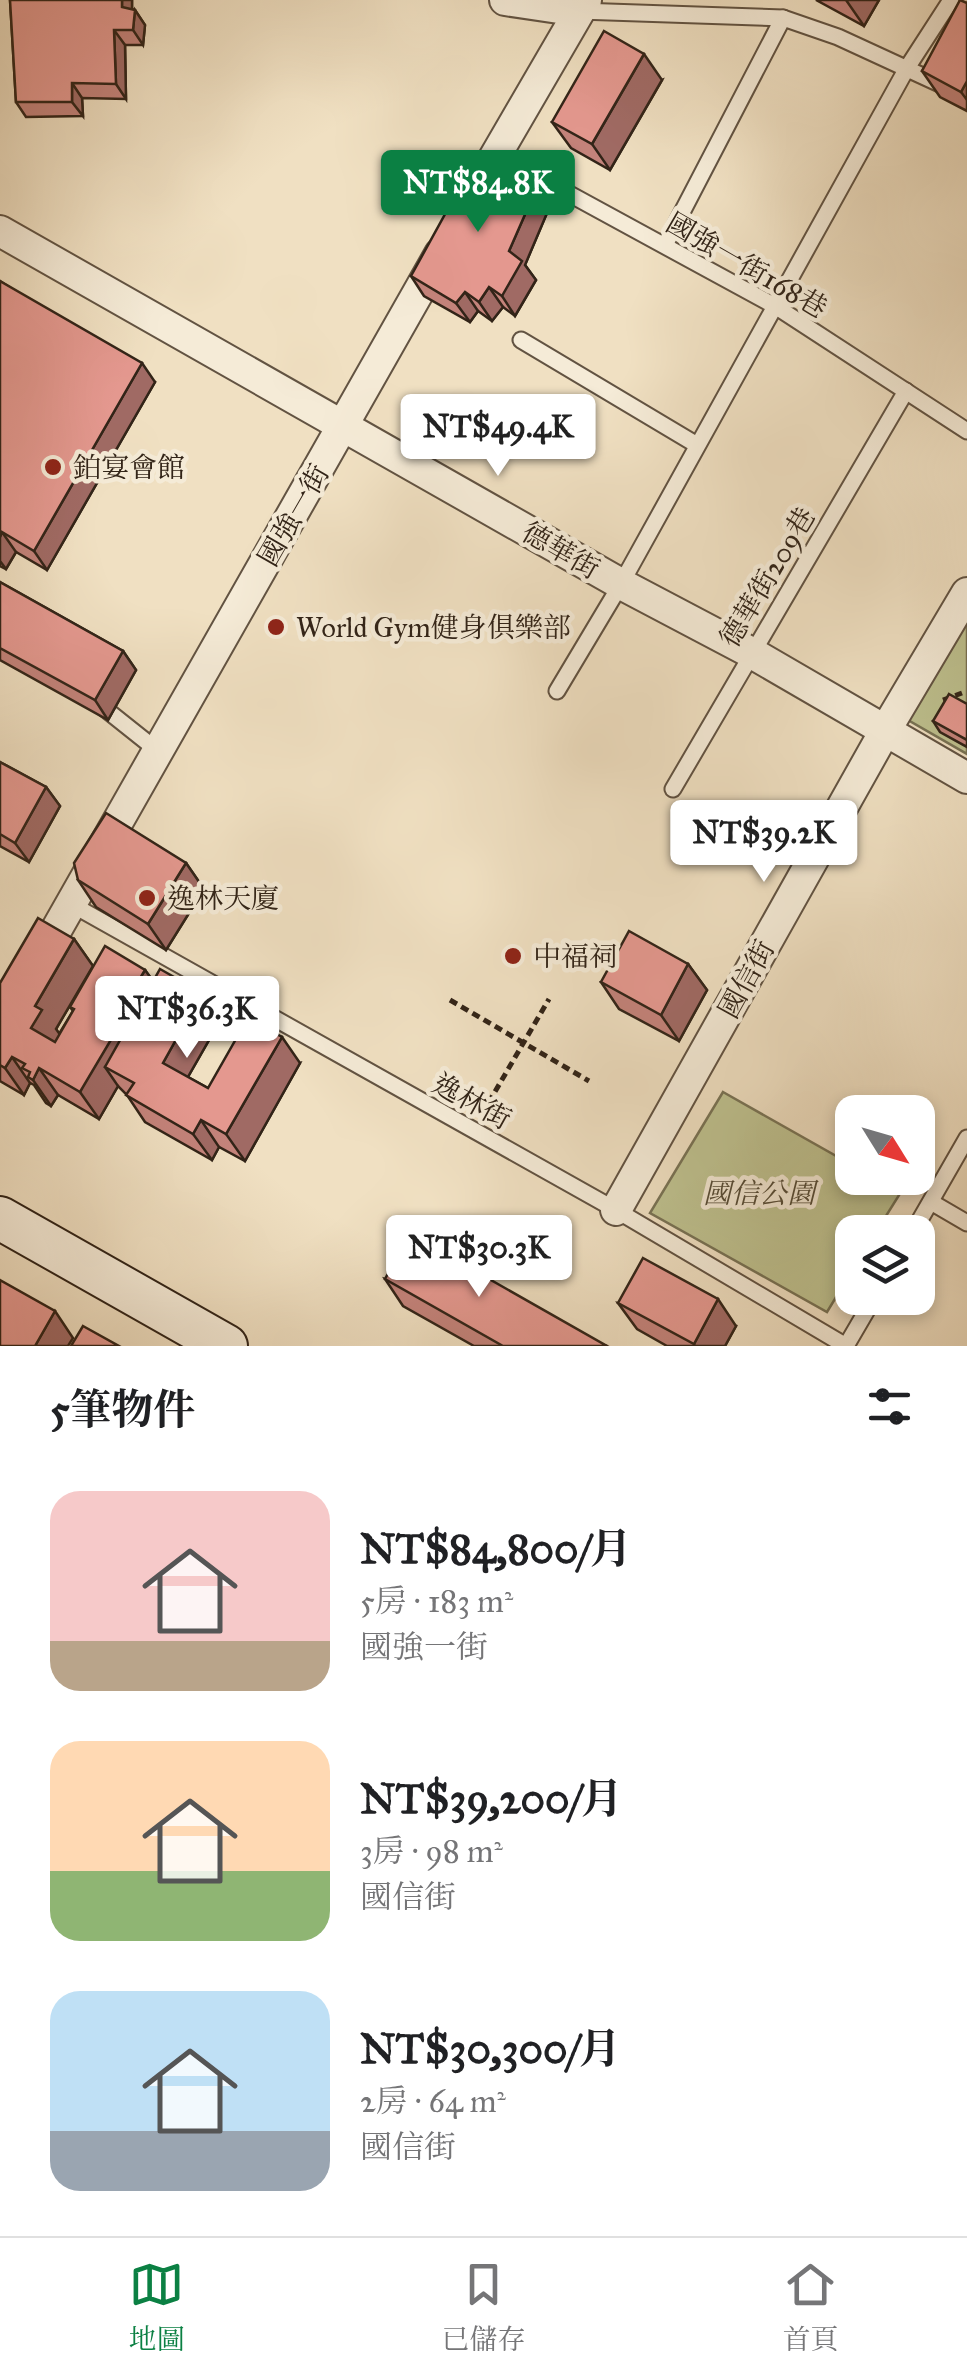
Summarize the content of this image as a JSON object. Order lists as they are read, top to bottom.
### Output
{
  "streets": {
    "street": ["國強一街", "德華街", "國信街"],
    "lane": ["國強一街168巷", "德華街209巷", "逸林街"]
  },
  "crossings": [
    ["國強一街168巷", "國強一街"],
    ["國強一街168巷", "德華街209巷"],
    ["國強一街", "德華街"],
    ["國強一街", "逸林街"],
    ["德華街", "德華街209巷"],
    ["德華街", "國信街"],
    ["國信街", "逸林街"]
  ],
  "parks": ["國信公園"],
  "places": [
    "鉑宴會館",
    "World Gym健身俱樂部",
    "逸林天廈",
    "中福祠"
  ],
  "north": "bottom right",
  "page": {
    "price": [
      "NT$84.8K",
      "NT$49.4K",
      "NT$39.2K",
      "NT$36.3K",
      "NT$30.3K"
    ],
    "heading": "5筆物件",
    "list": [
      {
        "name": "NT$84,800/月",
        "note": "5房 · 183 m² · 國強一街"
      },
      {
        "name": "NT$39,200/月",
        "note": "3房 · 98 m² · 國信街"
      },
      {
        "name": "NT$30,300/月",
        "note": "2房 · 64 m² · 國信街"
      }
    ],
    "tabs": ["地圖", "已儲存", "首頁"]
  }
}
